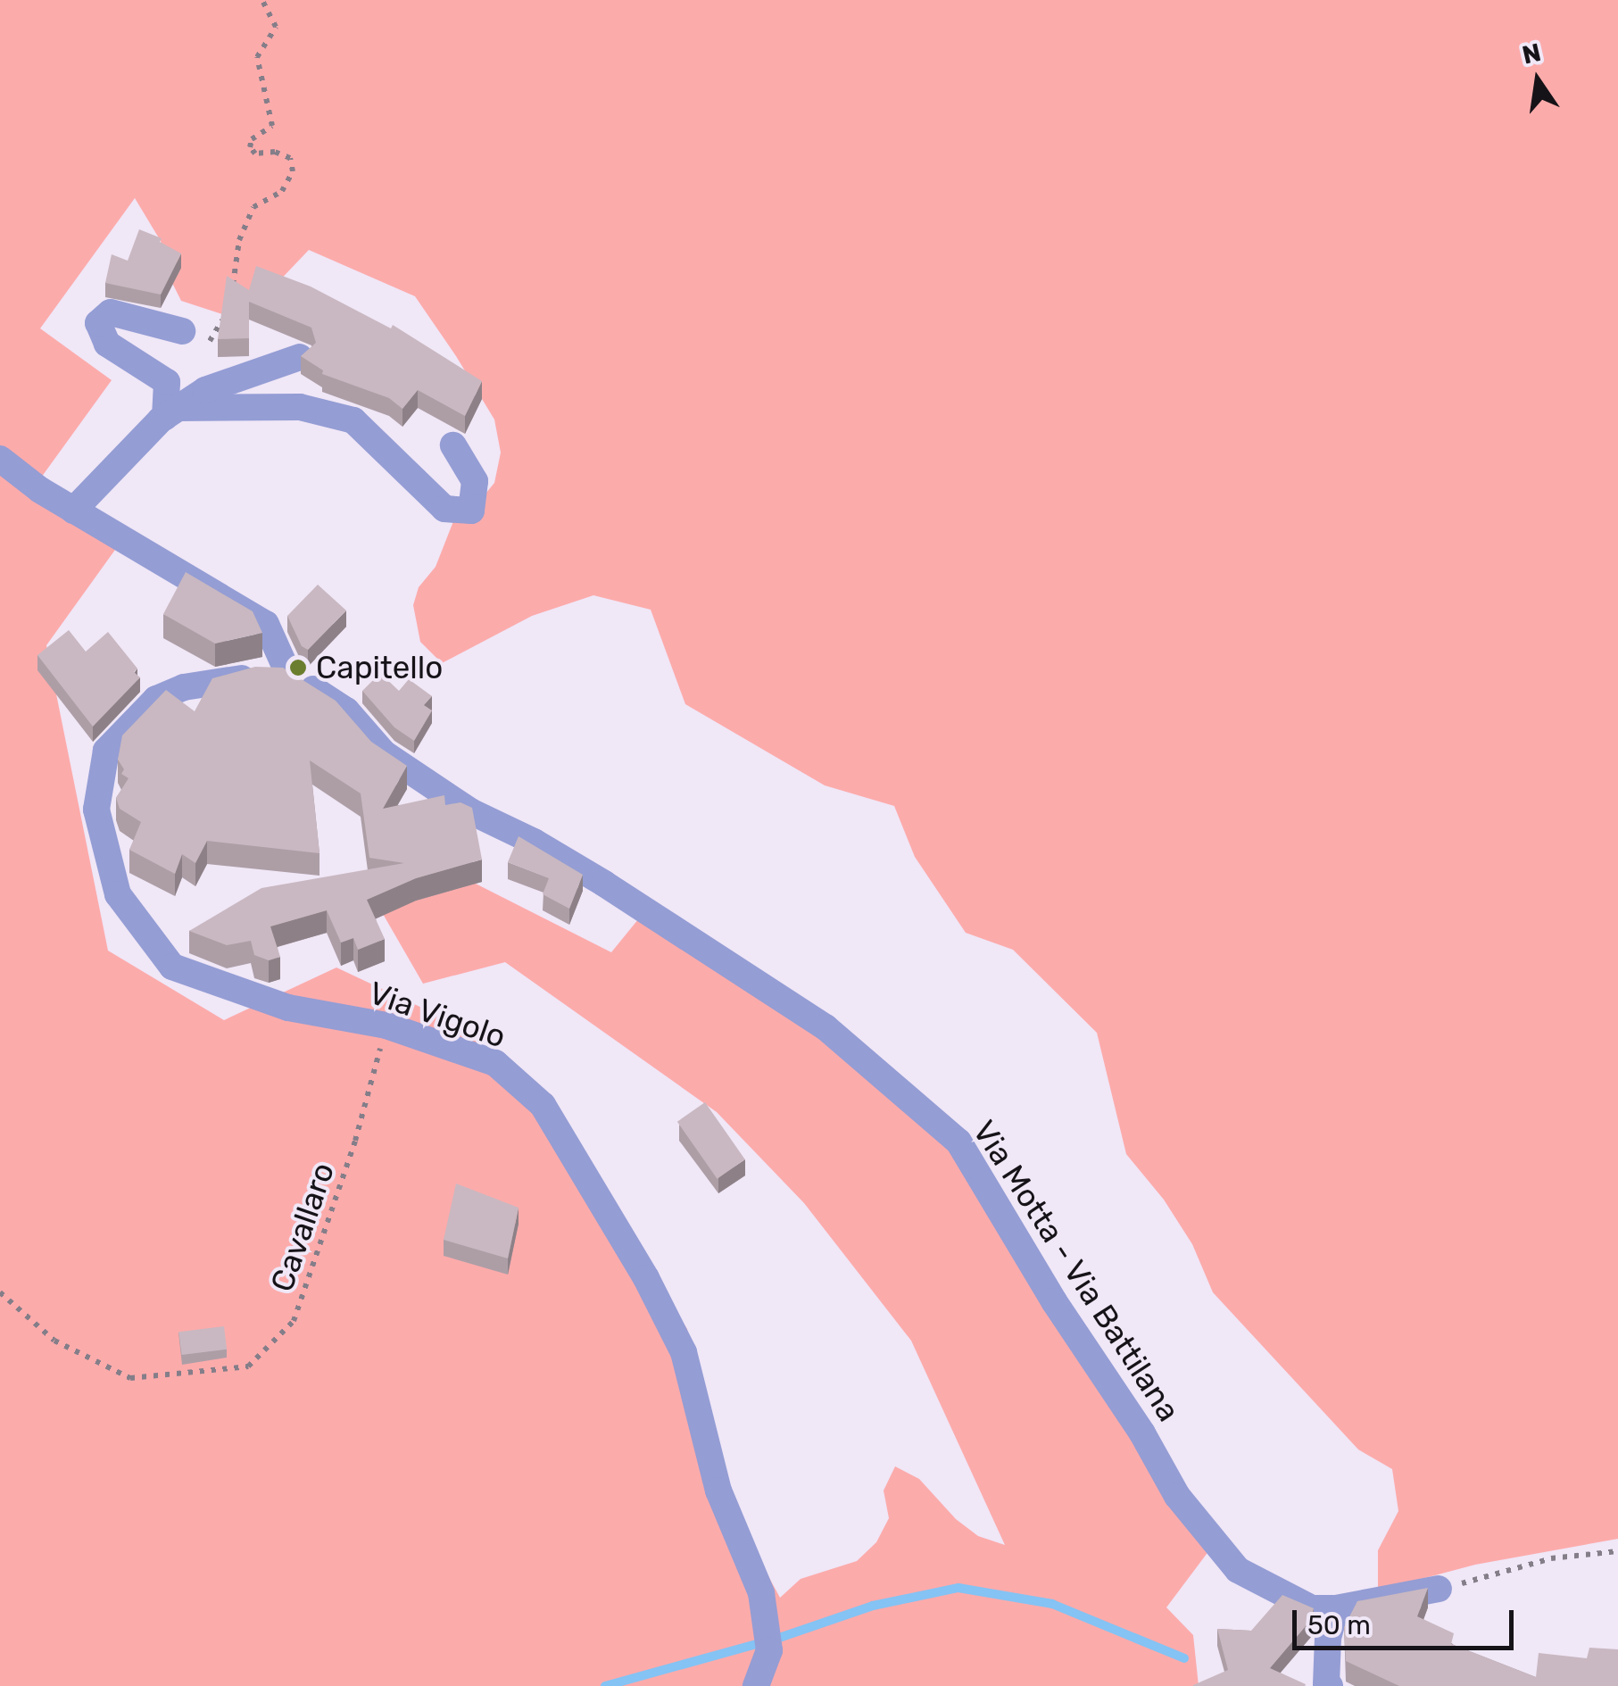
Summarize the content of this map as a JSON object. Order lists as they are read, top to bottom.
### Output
{
  "streets": {
    "street": ["Via Vigolo", "Via Motta - Via Battilana"],
    "path": ["Cavallaro"]
  },
  "crossings": [
    ["Via Vigolo", "Cavallaro"],
    ["Via Vigolo", "Via Motta - Via Battilana"]
  ],
  "places": ["Capitello"],
  "scale_bar": "50 m",
  "north": "top"
}
